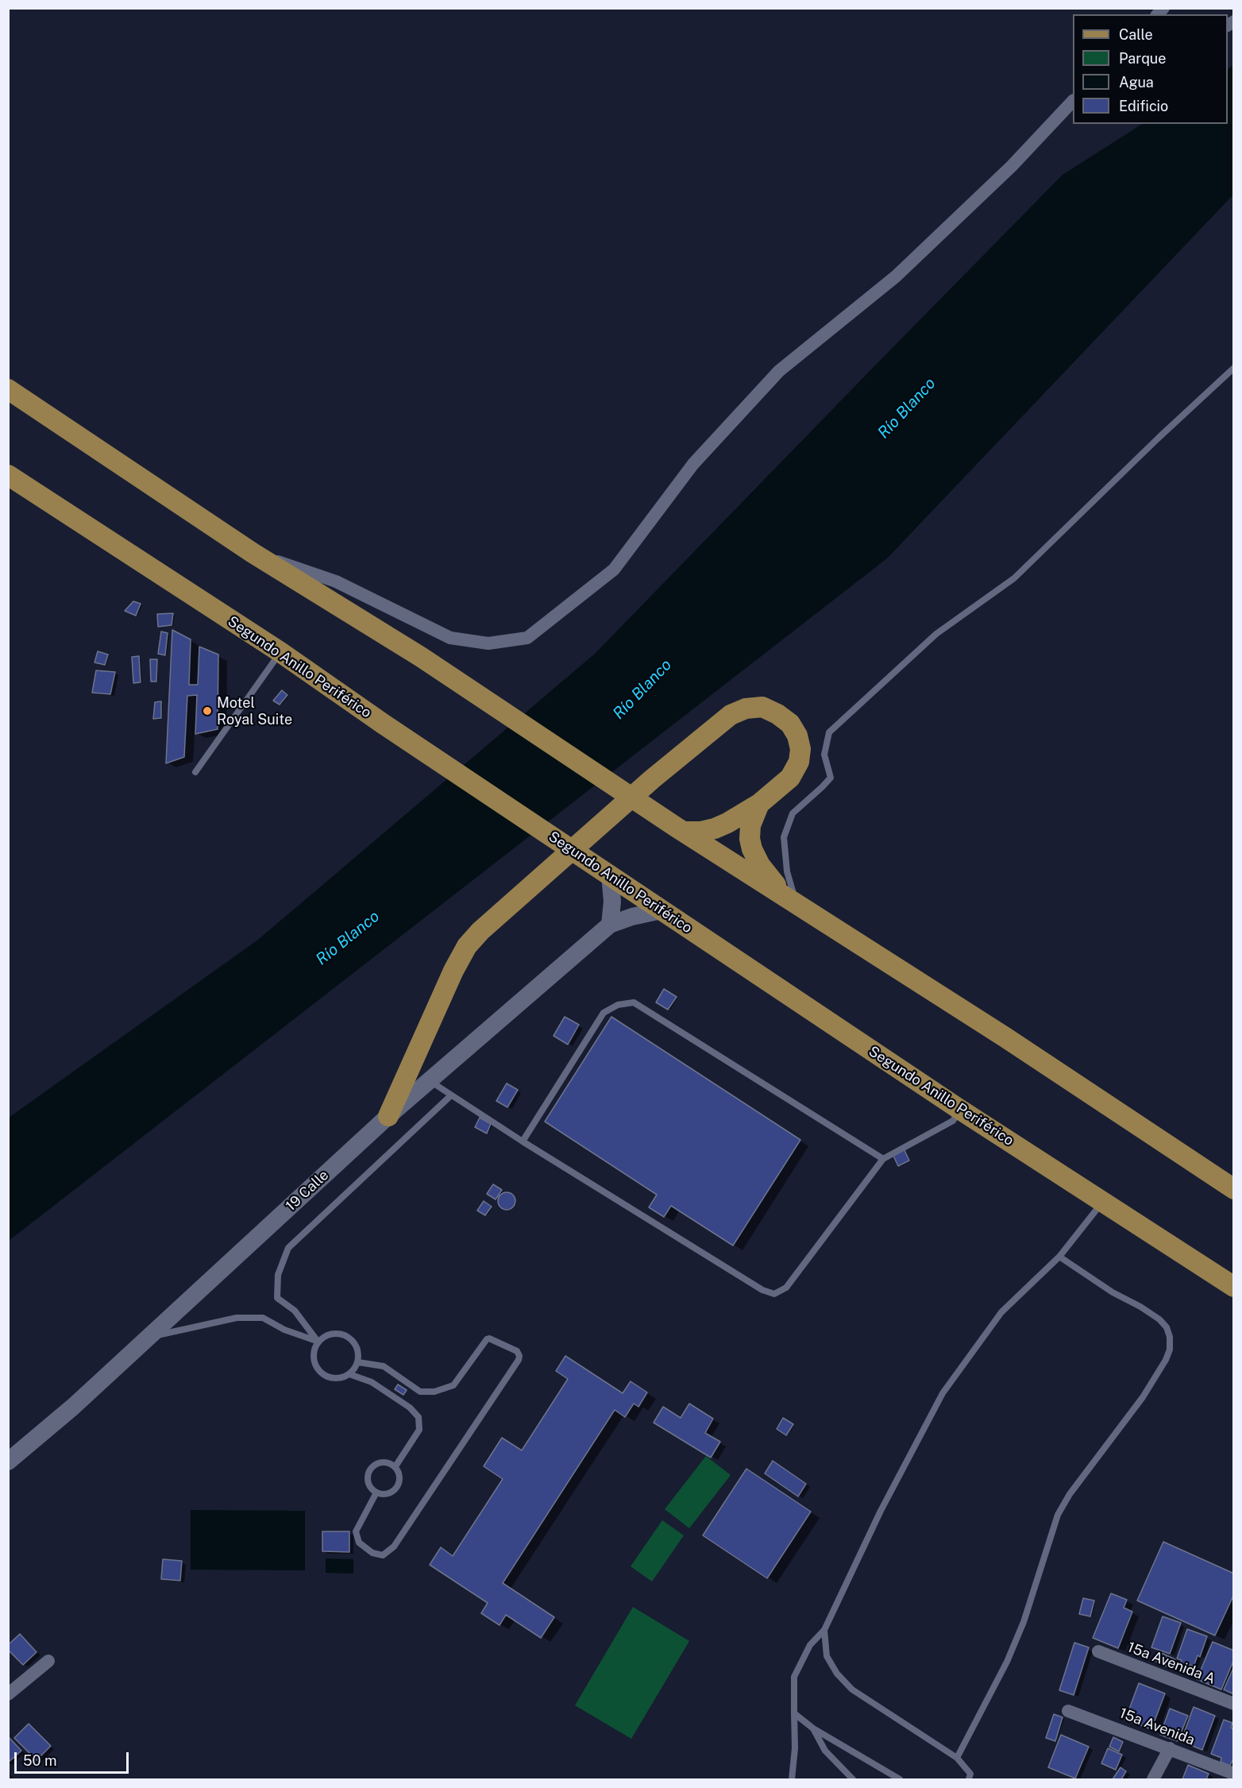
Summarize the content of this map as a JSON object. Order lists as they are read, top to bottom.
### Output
{
  "streets": {
    "main road": ["Segundo Anillo Periférico", "19 Calle"],
    "street": ["15a Avenida A", "15a Avenida"]
  },
  "crossings": [
    ["Segundo Anillo Periférico", "19 Calle"]
  ],
  "water": ["Río Blanco"],
  "places": ["Motel Royal Suite"],
  "legend": [
    "Calle",
    "Parque",
    "Agua",
    "Edificio"
  ],
  "scale_bar": "50 m"
}
